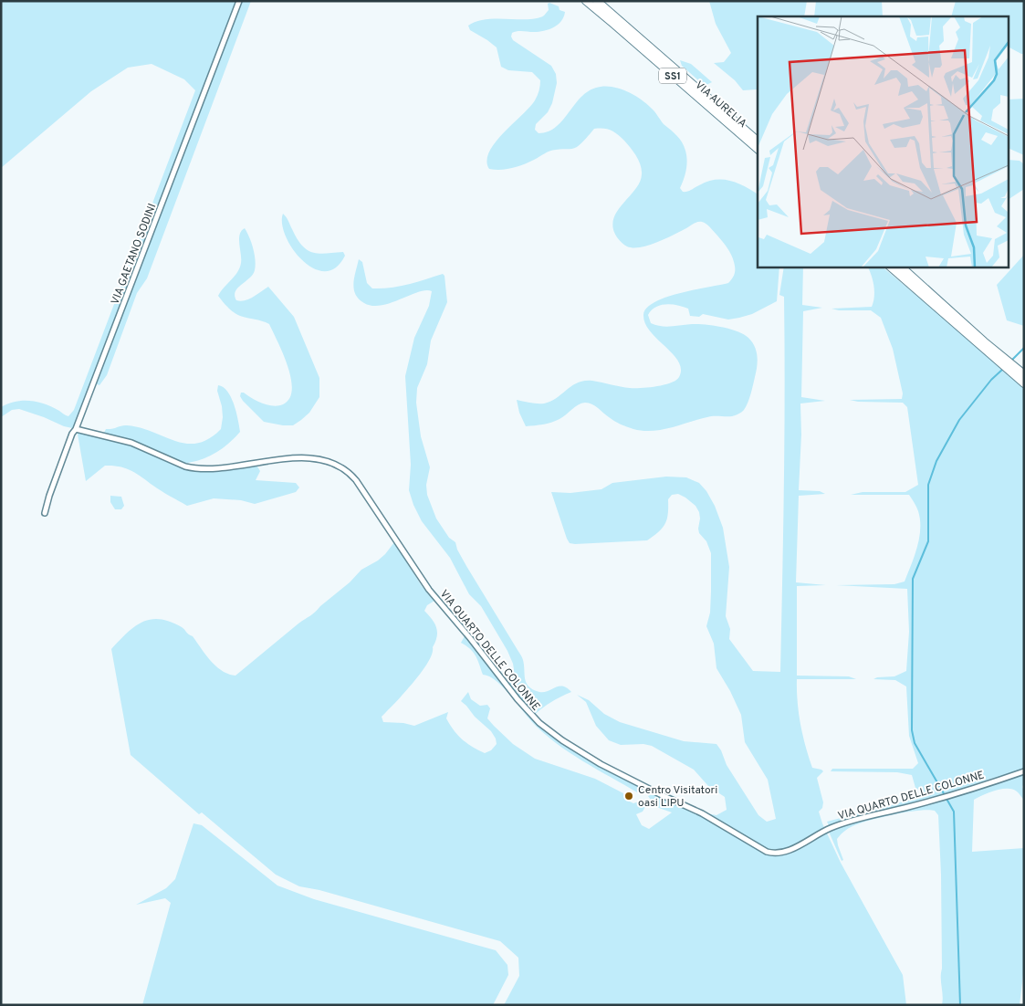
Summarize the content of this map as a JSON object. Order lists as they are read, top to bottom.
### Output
{
  "streets": {
    "highway": ["SS1", "VIA AURELIA"],
    "street": ["VIA GAETANO SODINI", "VIA QUARTO DELLE COLONNE"]
  },
  "crossings": [
    ["VIA GAETANO SODINI", "VIA QUARTO DELLE COLONNE"]
  ],
  "places": ["Centro Visitatori oasi LIPU"]
}
